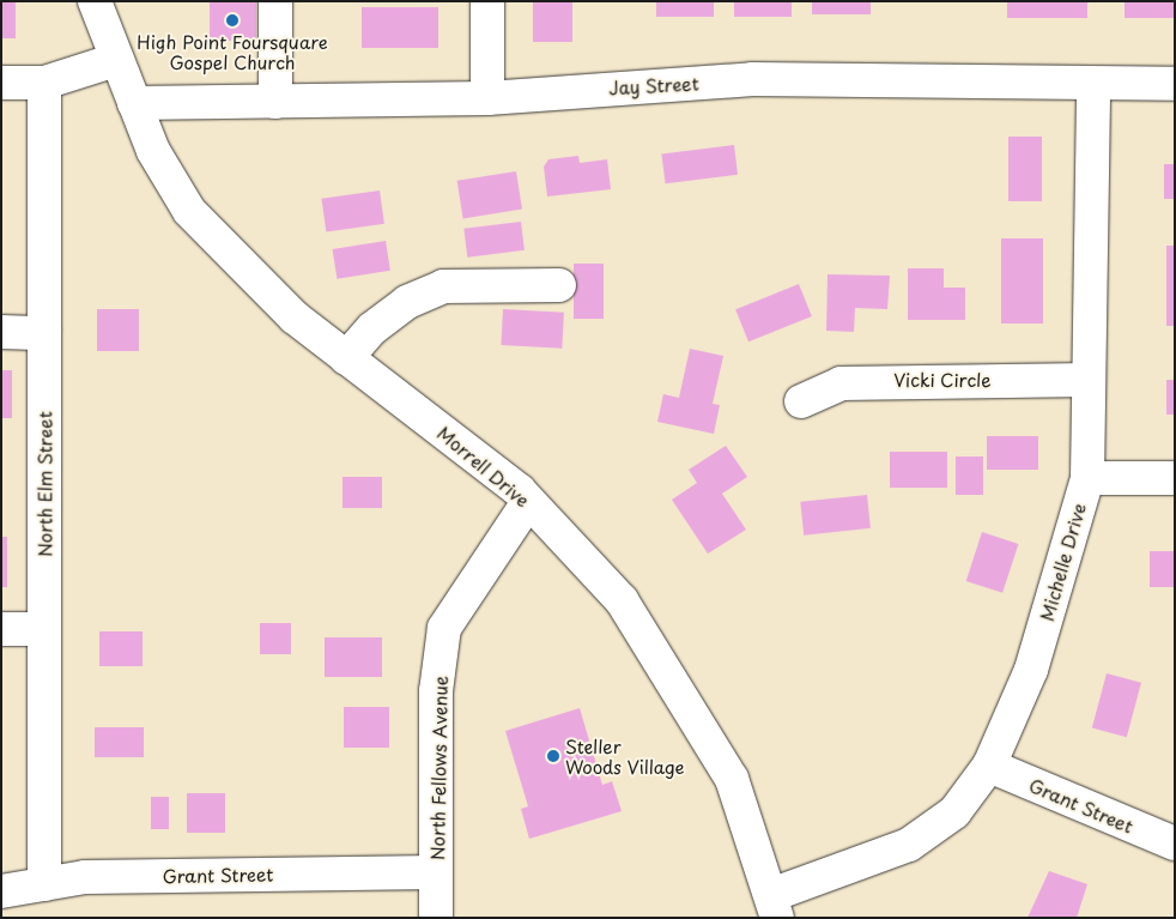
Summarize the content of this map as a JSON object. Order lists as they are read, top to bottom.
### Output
{
  "streets": {
    "street": [
      "Jay Street",
      "Vicki Circle",
      "Morrell Drive",
      "North Elm Street",
      "Michelle Drive",
      "North Fellows Avenue",
      "Grant Street"
    ]
  },
  "crossings": [
    ["Jay Street", "Morrell Drive"],
    ["Jay Street", "Michelle Drive"],
    ["Vicki Circle", "Michelle Drive"],
    ["Morrell Drive", "Michelle Drive"],
    ["Morrell Drive", "North Fellows Avenue"],
    ["North Elm Street", "Grant Street"],
    ["Michelle Drive", "Grant Street"],
    ["North Fellows Avenue", "Grant Street"]
  ],
  "places": ["High Point Foursquare Gospel Church", "Steller Woods Village"]
}
